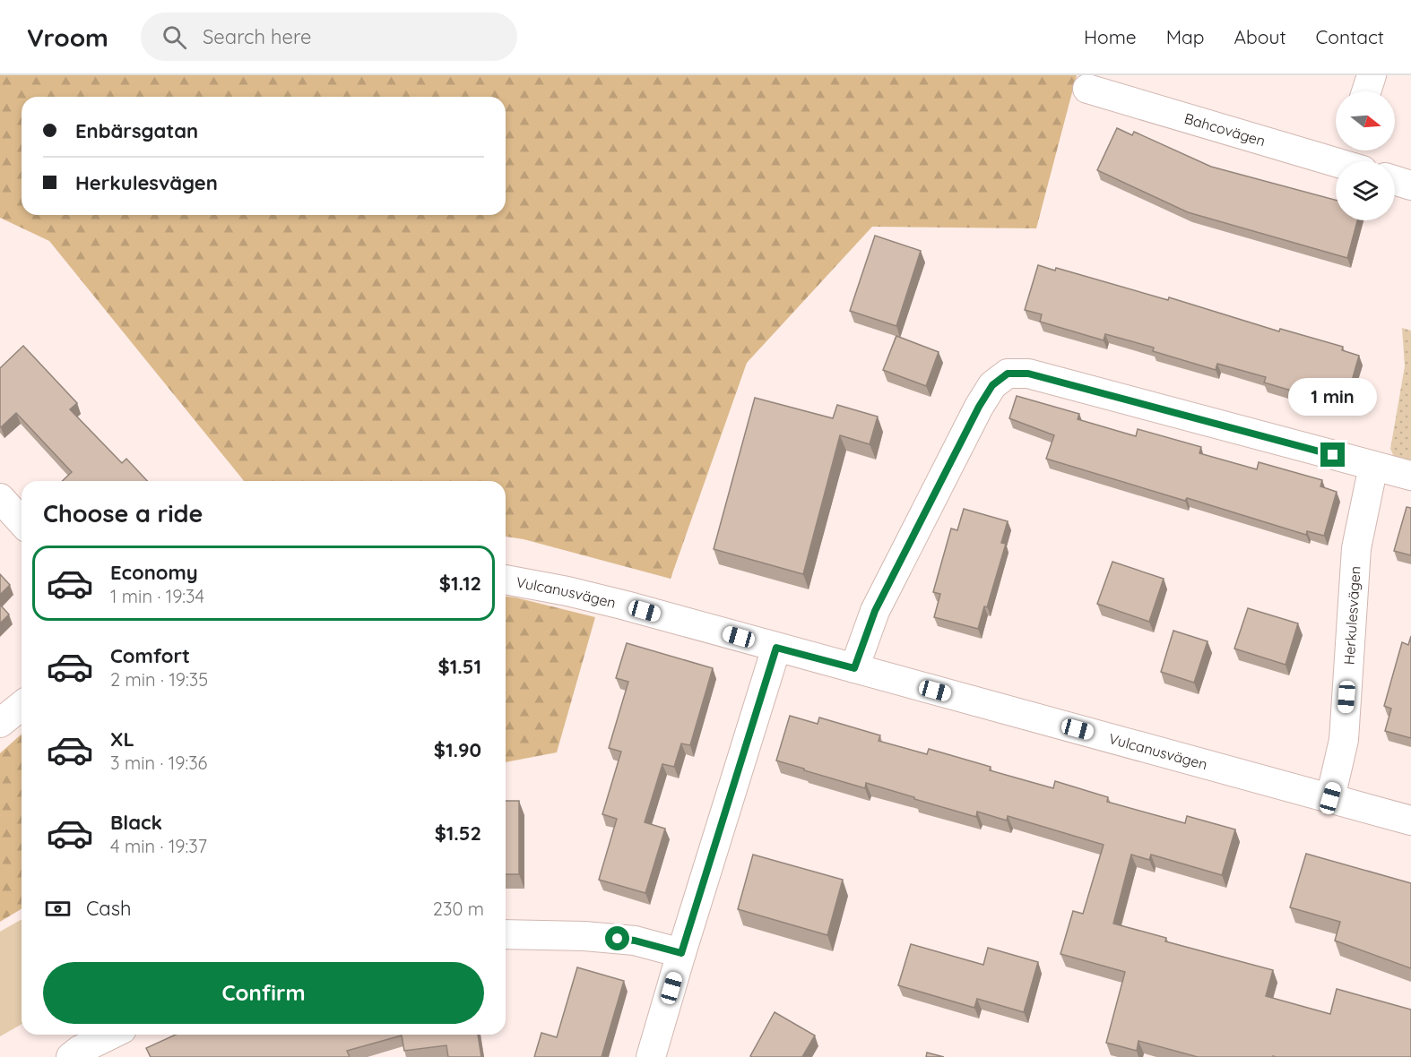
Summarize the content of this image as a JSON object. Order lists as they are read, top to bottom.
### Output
{
  "streets": {
    "street": ["Bahcovägen", "Vulcanusvägen", "Herkulesvägen"]
  },
  "crossings": [
    ["Vulcanusvägen", "Herkulesvägen"]
  ],
  "north": "right",
  "page": {
    "header": "Vroom",
    "search": "Search here",
    "nav": [
      "Home",
      "Map",
      "About",
      "Contact"
    ],
    "banner": ["Enbärsgatan", "Herkulesvägen"],
    "bubble": "1 min",
    "heading": "Choose a ride",
    "list": [
      {
        "name": "Economy",
        "note": "1 min · 19:34",
        "value": "$1.12"
      },
      {
        "name": "Comfort",
        "note": "2 min · 19:35",
        "value": "$1.51"
      },
      {
        "name": "XL",
        "note": "3 min · 19:36",
        "value": "$1.90"
      },
      {
        "name": "Black",
        "note": "4 min · 19:37",
        "value": "$1.52"
      }
    ],
    "pay": ["Cash", "230 m"],
    "buttons": "Confirm"
  }
}
